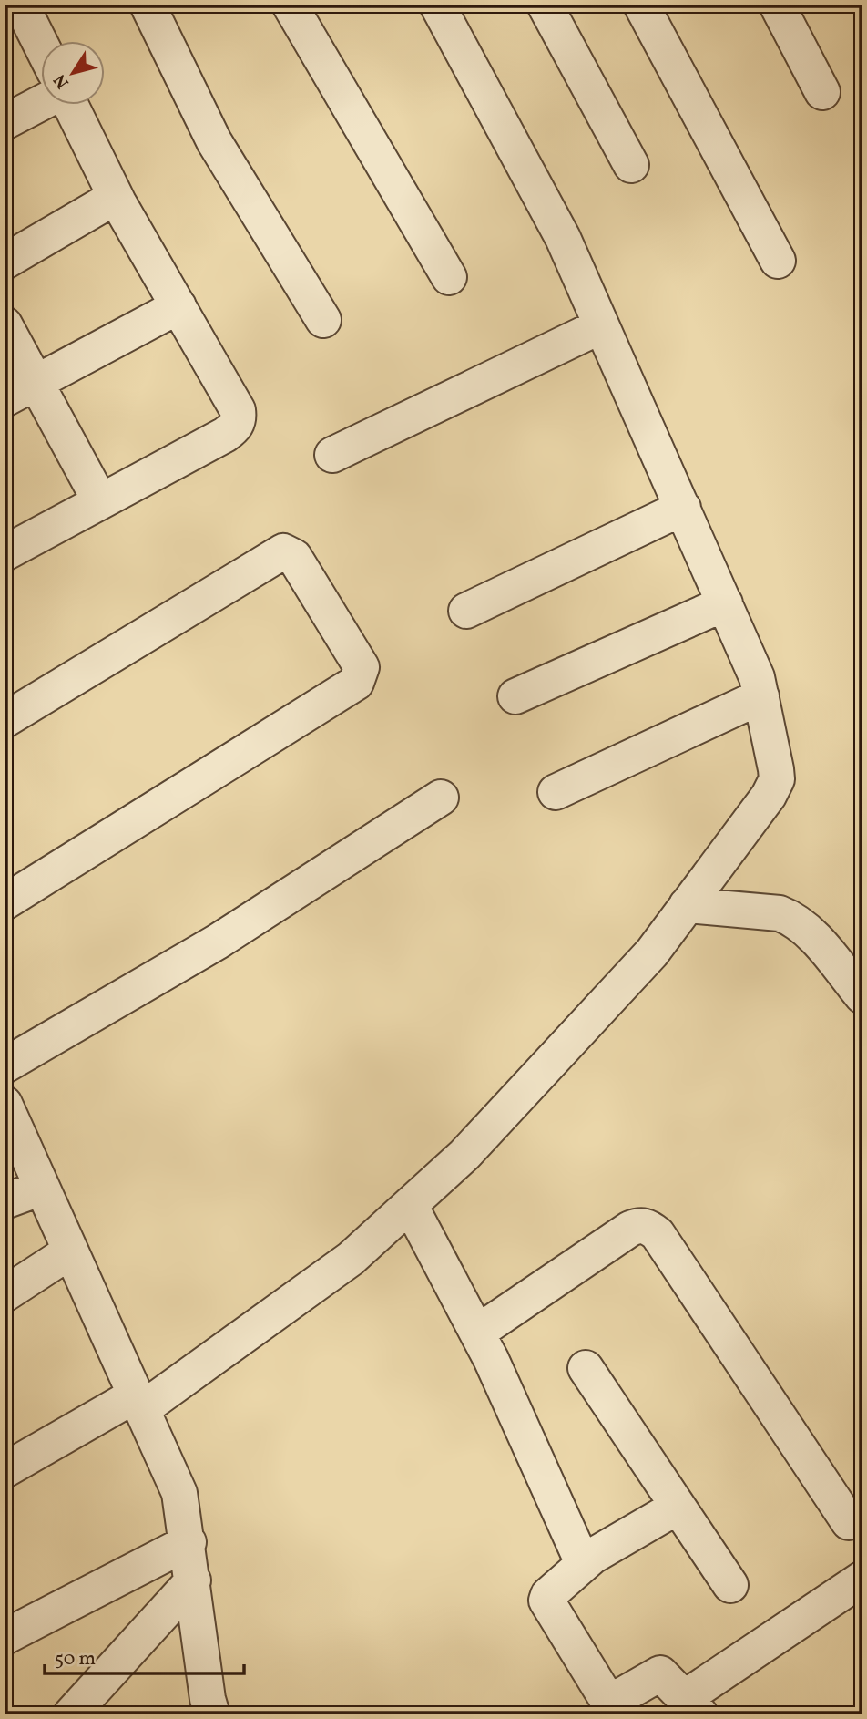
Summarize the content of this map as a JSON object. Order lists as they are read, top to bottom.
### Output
{
  "scale_bar": "50 m",
  "north": "bottom left"
}
